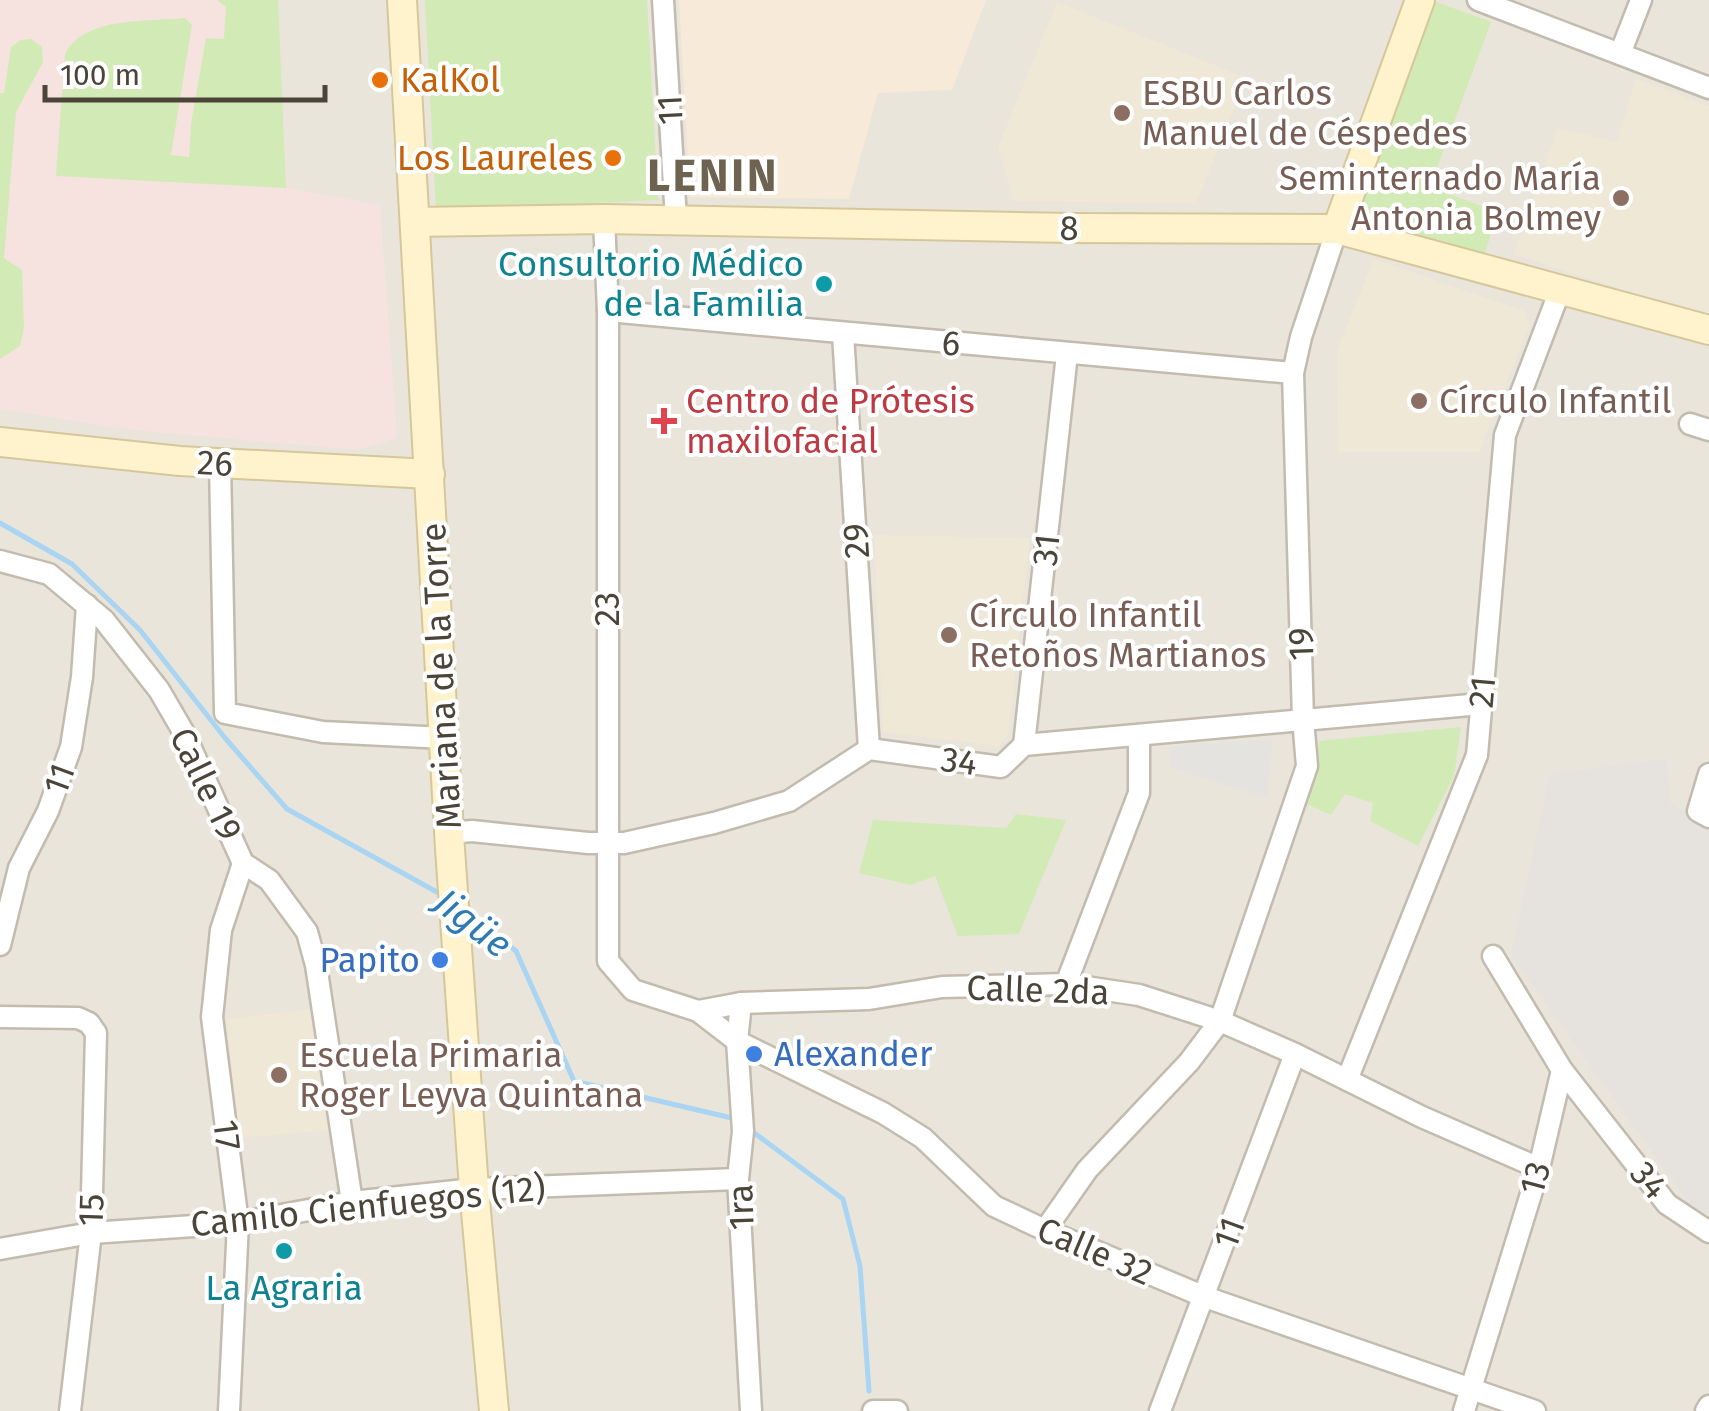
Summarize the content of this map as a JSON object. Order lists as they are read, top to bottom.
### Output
{
  "streets": {
    "street": [
      "11",
      "8",
      "6",
      "26",
      "29",
      "31",
      "23",
      "19",
      "Mariana de la Torre",
      "21",
      "34",
      "Calle 19",
      "Calle 2da",
      "17",
      "13",
      "Camilo Cienfuegos (12)",
      "1ra",
      "15",
      "Calle 32"
    ]
  },
  "crossings": [
    ["11", "8"],
    ["11", "Calle 19"],
    ["11", "Calle 2da"],
    ["11", "Calle 32"],
    ["8", "23"],
    ["8", "19"],
    ["8", "Mariana de la Torre"],
    ["8", "21"],
    ["6", "29"],
    ["6", "31"],
    ["6", "23"],
    ["6", "19"],
    ["26", "Mariana de la Torre"],
    ["29", "34"],
    ["31", "34"],
    ["23", "Calle 2da"],
    ["19", "34"],
    ["19", "Calle 2da"],
    ["19", "Calle 32"],
    ["Mariana de la Torre", "Camilo Cienfuegos (12)"],
    ["21", "34"],
    ["21", "Calle 2da"],
    ["34", "13"],
    ["Calle 19", "17"],
    ["Calle 19", "Camilo Cienfuegos (12)"],
    ["Calle 2da", "13"],
    ["Calle 2da", "1ra"],
    ["Calle 2da", "Calle 32"],
    ["17", "Camilo Cienfuegos (12)"],
    ["13", "Calle 32"],
    ["Camilo Cienfuegos (12)", "1ra"],
    ["Camilo Cienfuegos (12)", "15"],
    ["1ra", "Calle 32"]
  ],
  "districts": ["LENIN"],
  "water": ["Jigüe"],
  "places": {
    "other": [
      "KalKol",
      "ESBU Carlos Manuel de Céspedes",
      "Los Laureles",
      "Seminternado María Antonia Bolmey",
      "Consultorio Médico de la Familia",
      "Círculo Infantil",
      "Círculo Infantil Retoños Martianos",
      "Papito",
      "Alexander",
      "Escuela Primaria Roger Leyva Quintana",
      "La Agraria"
    ],
    "health": ["Centro de Prótesis maxilofacial"]
  },
  "scale_bar": "100 m"
}
